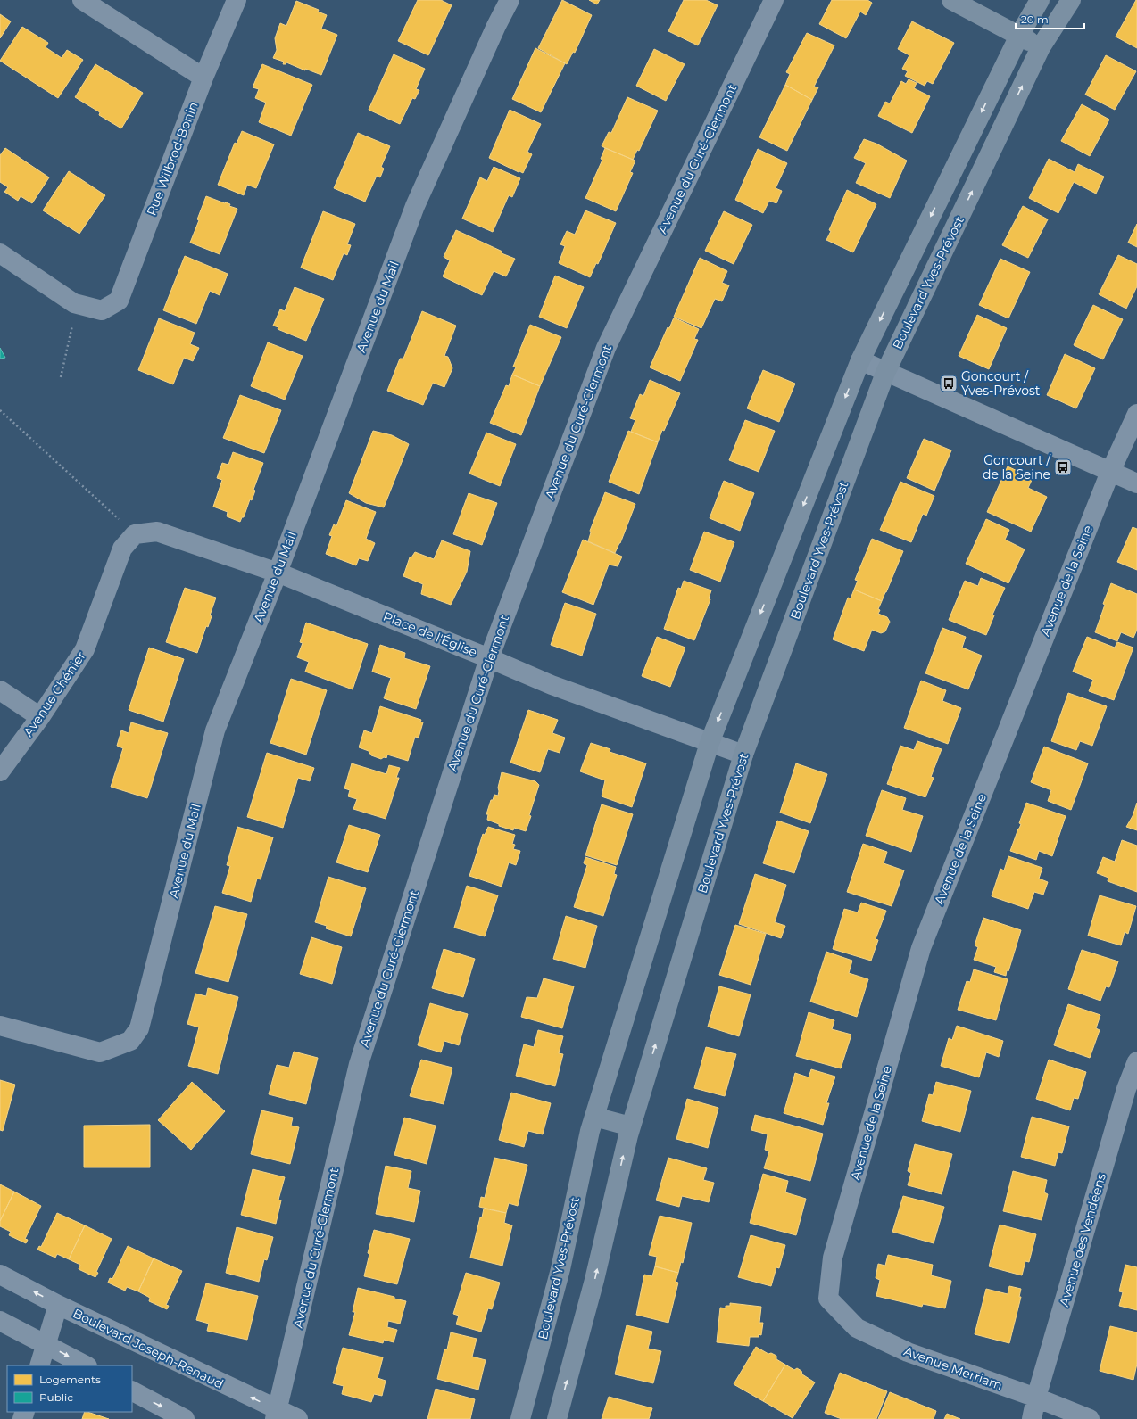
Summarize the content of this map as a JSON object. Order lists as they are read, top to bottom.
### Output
{
  "streets": {
    "street": [
      "Rue Wilbrod-Bonin",
      "Avenue du Curé-Clermont",
      "Boulevard Yves-Prévost",
      "Avenue du Mail",
      "Avenue de la Seine",
      "Place de l'Église",
      "Avenue Chénier",
      "Avenue des Vendéens",
      "Boulevard Joseph-Renaud",
      "Avenue Merriam"
    ]
  },
  "crossings": [
    ["Avenue du Curé-Clermont", "Place de l'Église"],
    ["Avenue du Curé-Clermont", "Boulevard Joseph-Renaud"],
    ["Boulevard Yves-Prévost", "Place de l'Église"],
    ["Avenue du Mail", "Place de l'Église"],
    ["Avenue de la Seine", "Avenue Merriam"],
    ["Place de l'Église", "Avenue Chénier"],
    ["Avenue des Vendéens", "Avenue Merriam"]
  ],
  "places": {
    "bus stop": ["Goncourt / Yves-Prévost", "Goncourt / de la Seine"]
  },
  "legend": ["Logements", "Public"],
  "scale_bar": "20 m"
}
